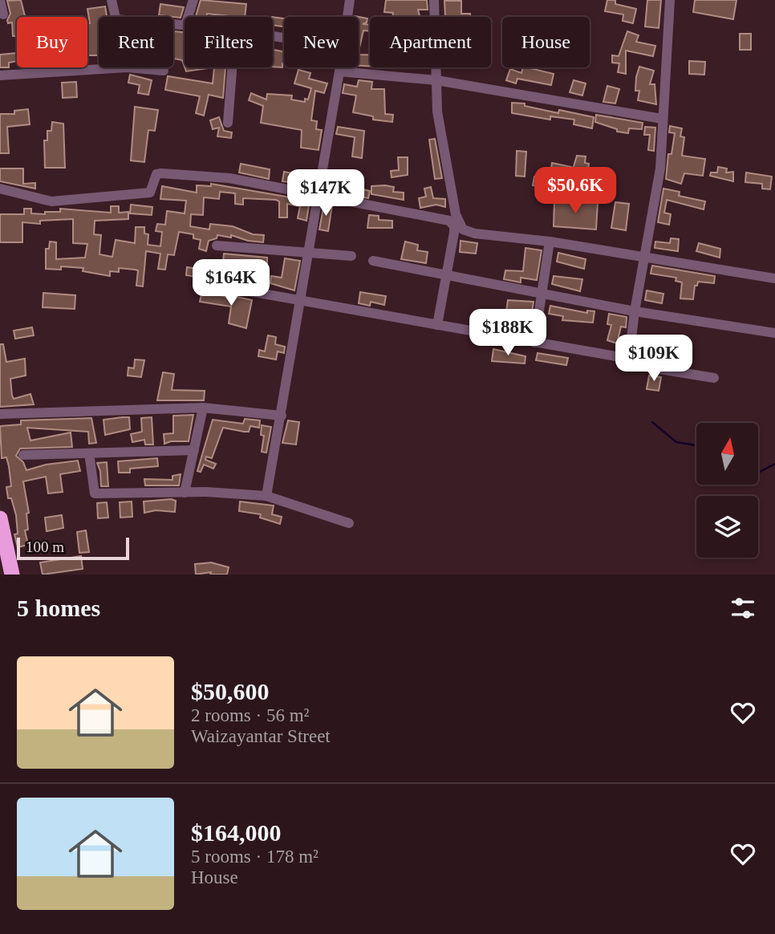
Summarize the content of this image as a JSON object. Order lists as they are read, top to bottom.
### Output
{
  "scale_bar": "100 m",
  "north": "top",
  "page": {
    "chip": [
      "Buy",
      "Rent",
      "Filters",
      "New",
      "Apartment",
      "House"
    ],
    "price": [
      "$50.6K",
      "$147K",
      "$164K",
      "$188K",
      "$109K"
    ],
    "scale": "100 m",
    "heading": "5 homes",
    "list": [
      {
        "name": "$50,600",
        "note": "2 rooms · 56 m² · Waizayantar Street"
      },
      {
        "name": "$164,000",
        "note": "5 rooms · 178 m² · House"
      }
    ]
  }
}
